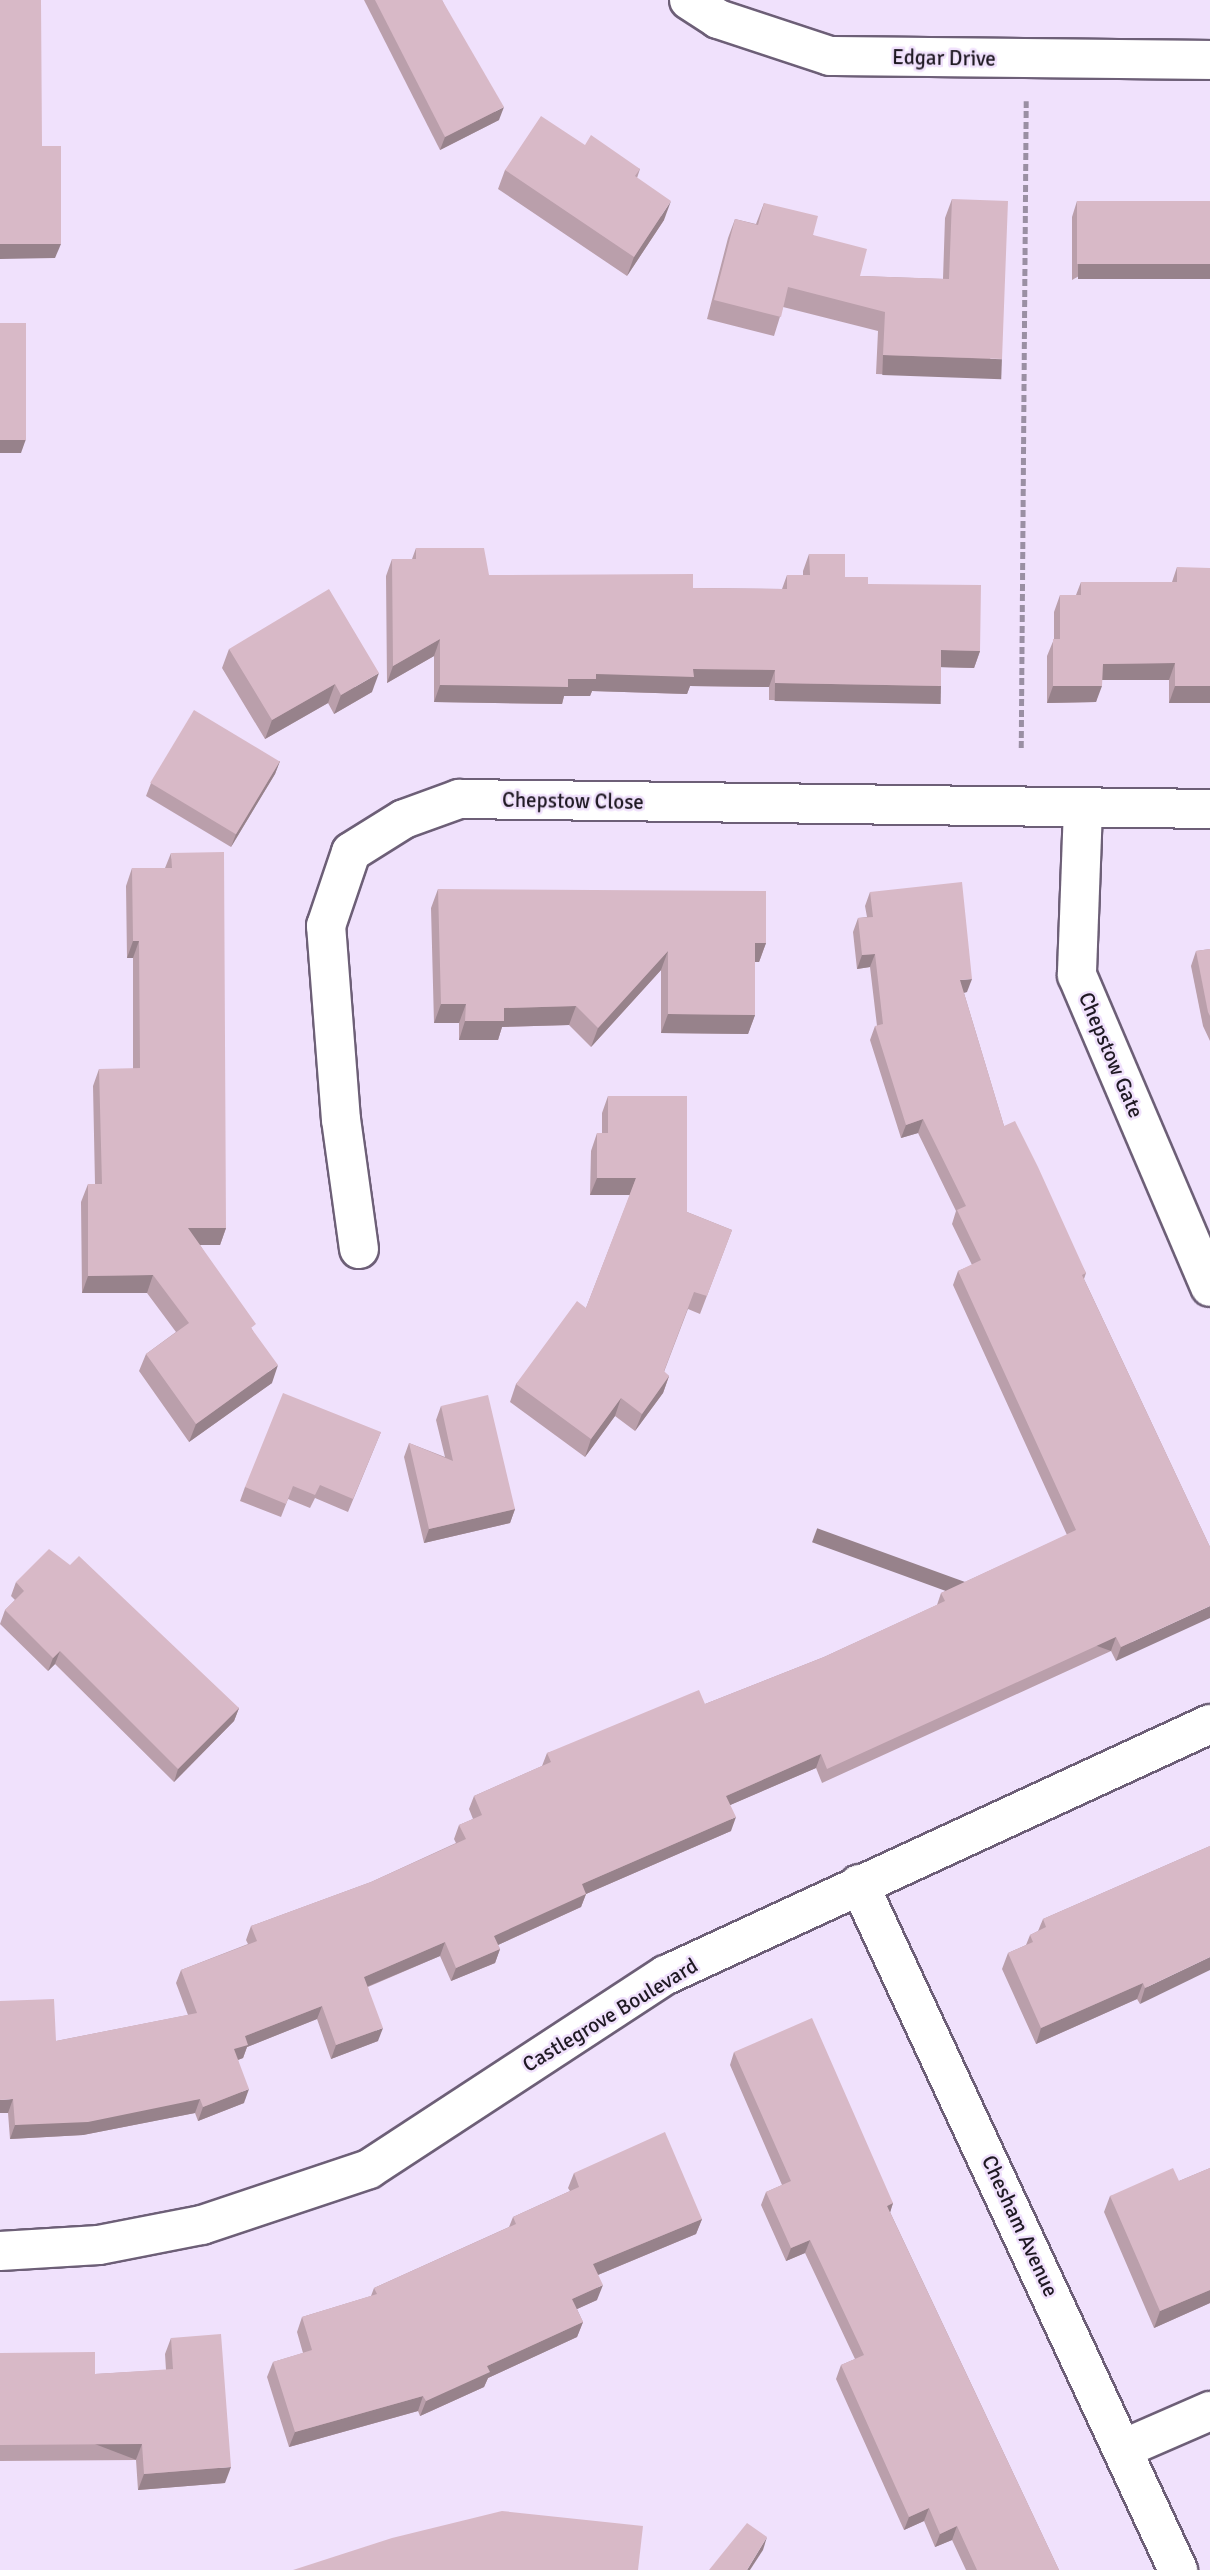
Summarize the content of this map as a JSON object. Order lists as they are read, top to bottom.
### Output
{
  "streets": {
    "street": [
      "Edgar Drive",
      "Chepstow Close",
      "Chepstow Gate",
      "Castlegrove Boulevard",
      "Chesham Avenue"
    ]
  },
  "crossings": [
    ["Chepstow Close", "Chepstow Gate"],
    ["Castlegrove Boulevard", "Chesham Avenue"]
  ]
}
